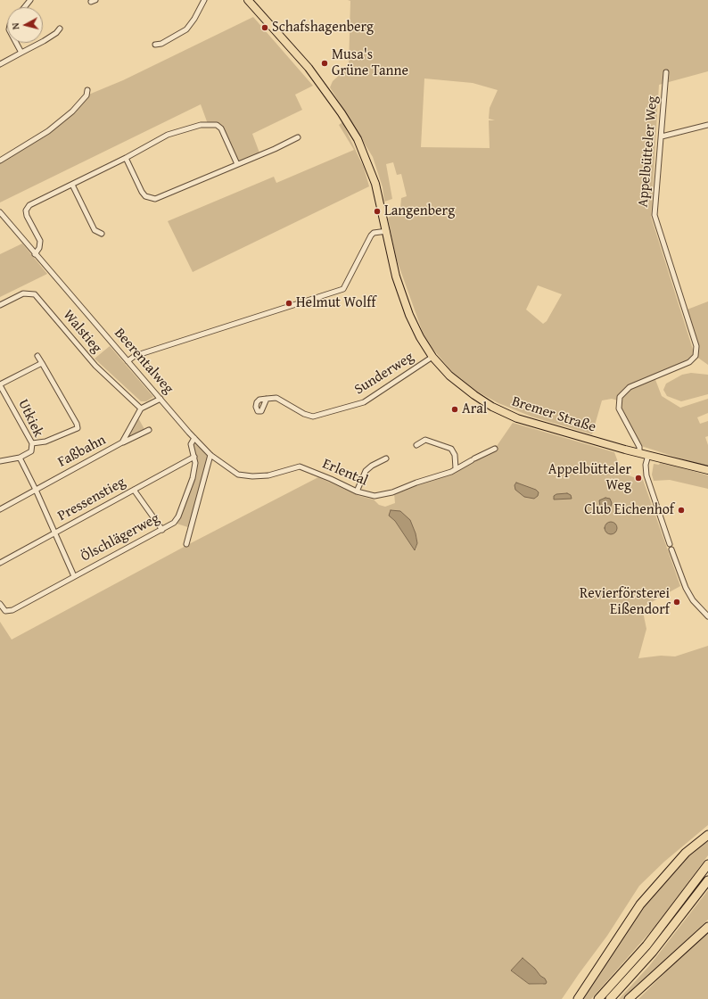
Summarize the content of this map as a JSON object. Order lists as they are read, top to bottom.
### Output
{
  "streets": {
    "main road": ["Bremer Straße"],
    "street": [
      "Appelbütteler Weg",
      "Walstieg",
      "Beerentalweg",
      "Sunderweg",
      "Utkiek",
      "Faßbahn",
      "Erlental",
      "Pressenstieg",
      "Ölschlägerweg"
    ]
  },
  "crossings": [
    ["Appelbütteler Weg", "Bremer Straße"],
    ["Walstieg", "Faßbahn"],
    ["Beerentalweg", "Erlental"],
    ["Beerentalweg", "Ölschlägerweg"],
    ["Sunderweg", "Bremer Straße"],
    ["Pressenstieg", "Ölschlägerweg"]
  ],
  "places": [
    "Schafshagenberg",
    "Musa's Grüne Tanne",
    "Langenberg",
    "Helmut Wolff",
    "Aral",
    "Appelbütteler Weg",
    "Club Eichenhof",
    "Revierförsterei Eißendorf"
  ],
  "north": "left"
}
